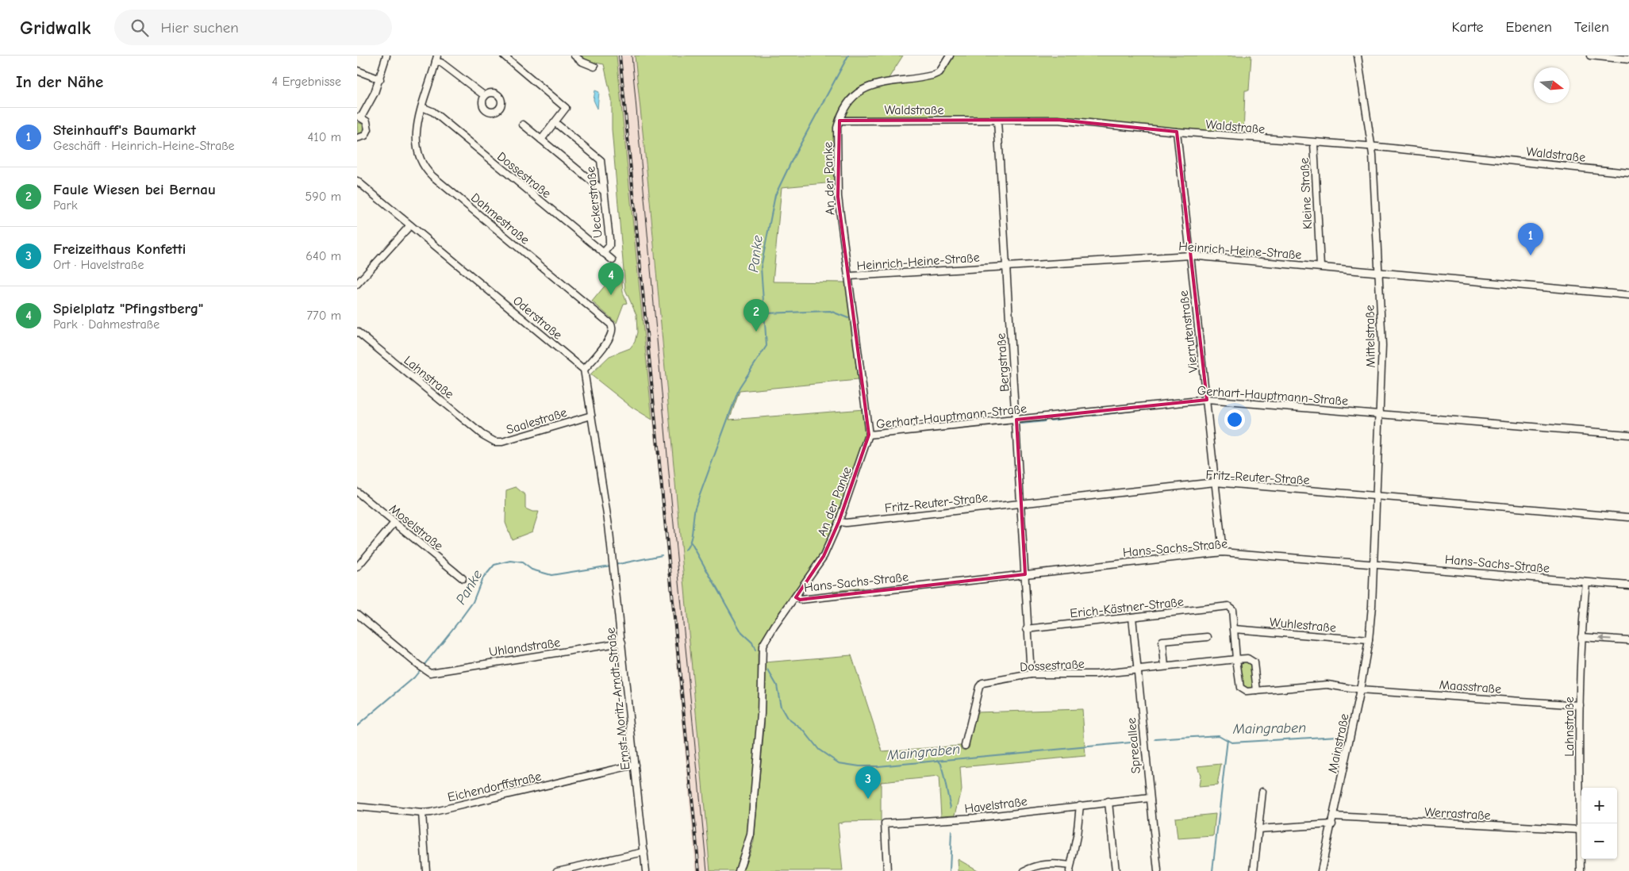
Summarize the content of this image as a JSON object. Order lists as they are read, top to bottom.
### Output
{
  "streets": {
    "street": [
      "Waldstraße",
      "Dossestraße",
      "An der Panke",
      "Kleine Straße",
      "Ueckerstraße",
      "Dahmestraße",
      "Heinrich-Heine-Straße",
      "Oderstraße",
      "Vierrutenstraße",
      "Mittelstraße",
      "Bergstraße",
      "Lahnstraße",
      "Gerhart-Hauptmann-Straße",
      "Saalestraße",
      "Fritz-Reuter-Straße",
      "Moselstraße",
      "Hans-Sachs-Straße",
      "Erich-Kästner-Straße",
      "Wuhlestraße",
      "Uhlandstraße",
      "Maasstraße",
      "Ernst-Moritz-Arndt-Straße",
      "Mainstraße",
      "Spreeallee",
      "Eichendorffstraße",
      "Havelstraße",
      "Werrastraße"
    ]
  },
  "crossings": [
    ["Waldstraße", "An der Panke"],
    ["Waldstraße", "Kleine Straße"],
    ["Waldstraße", "Vierrutenstraße"],
    ["Waldstraße", "Mittelstraße"],
    ["Waldstraße", "Bergstraße"],
    ["Dossestraße", "Ueckerstraße"],
    ["Dossestraße", "Dahmestraße"],
    ["Dossestraße", "Bergstraße"],
    ["Dossestraße", "Spreeallee"],
    ["An der Panke", "Heinrich-Heine-Straße"],
    ["An der Panke", "Gerhart-Hauptmann-Straße"],
    ["An der Panke", "Fritz-Reuter-Straße"],
    ["An der Panke", "Hans-Sachs-Straße"],
    ["Kleine Straße", "Heinrich-Heine-Straße"],
    ["Dahmestraße", "Oderstraße"],
    ["Heinrich-Heine-Straße", "Vierrutenstraße"],
    ["Heinrich-Heine-Straße", "Mittelstraße"],
    ["Heinrich-Heine-Straße", "Bergstraße"],
    ["Vierrutenstraße", "Gerhart-Hauptmann-Straße"],
    ["Vierrutenstraße", "Fritz-Reuter-Straße"],
    ["Vierrutenstraße", "Hans-Sachs-Straße"],
    ["Mittelstraße", "Gerhart-Hauptmann-Straße"],
    ["Mittelstraße", "Fritz-Reuter-Straße"],
    ["Mittelstraße", "Hans-Sachs-Straße"],
    ["Mittelstraße", "Mainstraße"],
    ["Bergstraße", "Gerhart-Hauptmann-Straße"],
    ["Bergstraße", "Fritz-Reuter-Straße"],
    ["Bergstraße", "Hans-Sachs-Straße"],
    ["Bergstraße", "Erich-Kästner-Straße"],
    ["Lahnstraße", "Saalestraße"],
    ["Lahnstraße", "Hans-Sachs-Straße"],
    ["Lahnstraße", "Maasstraße"],
    ["Lahnstraße", "Werrastraße"],
    ["Saalestraße", "Ernst-Moritz-Arndt-Straße"],
    ["Erich-Kästner-Straße", "Wuhlestraße"],
    ["Erich-Kästner-Straße", "Spreeallee"],
    ["Wuhlestraße", "Mainstraße"],
    ["Uhlandstraße", "Ernst-Moritz-Arndt-Straße"],
    ["Maasstraße", "Mainstraße"],
    ["Ernst-Moritz-Arndt-Straße", "Eichendorffstraße"],
    ["Mainstraße", "Werrastraße"],
    ["Spreeallee", "Havelstraße"]
  ],
  "water": ["Panke", "Maingraben"],
  "north": "right",
  "page": {
    "header": "Gridwalk",
    "search": "Hier suchen",
    "nav": ["Karte", "Ebenen", "Teilen"],
    "heading": ["In der Nähe", "4 Ergebnisse"],
    "list": [
      {
        "mark": "1",
        "name": "Steinhauff's Baumarkt",
        "note": "Geschäft · Heinrich-Heine-Straße",
        "value": "410 m"
      },
      {
        "mark": "2",
        "name": "Faule Wiesen bei Bernau",
        "note": "Park",
        "value": "590 m"
      },
      {
        "mark": "3",
        "name": "Freizeithaus Konfetti",
        "note": "Ort · Havelstraße",
        "value": "640 m"
      },
      {
        "mark": "4",
        "name": "Spielplatz \"Pfingstberg\"",
        "note": "Park · Dahmestraße",
        "value": "770 m"
      }
    ],
    "pins": [
      "1",
      "4",
      "2",
      "3"
    ],
    "map_buttons": ["+", "−"]
  }
}
